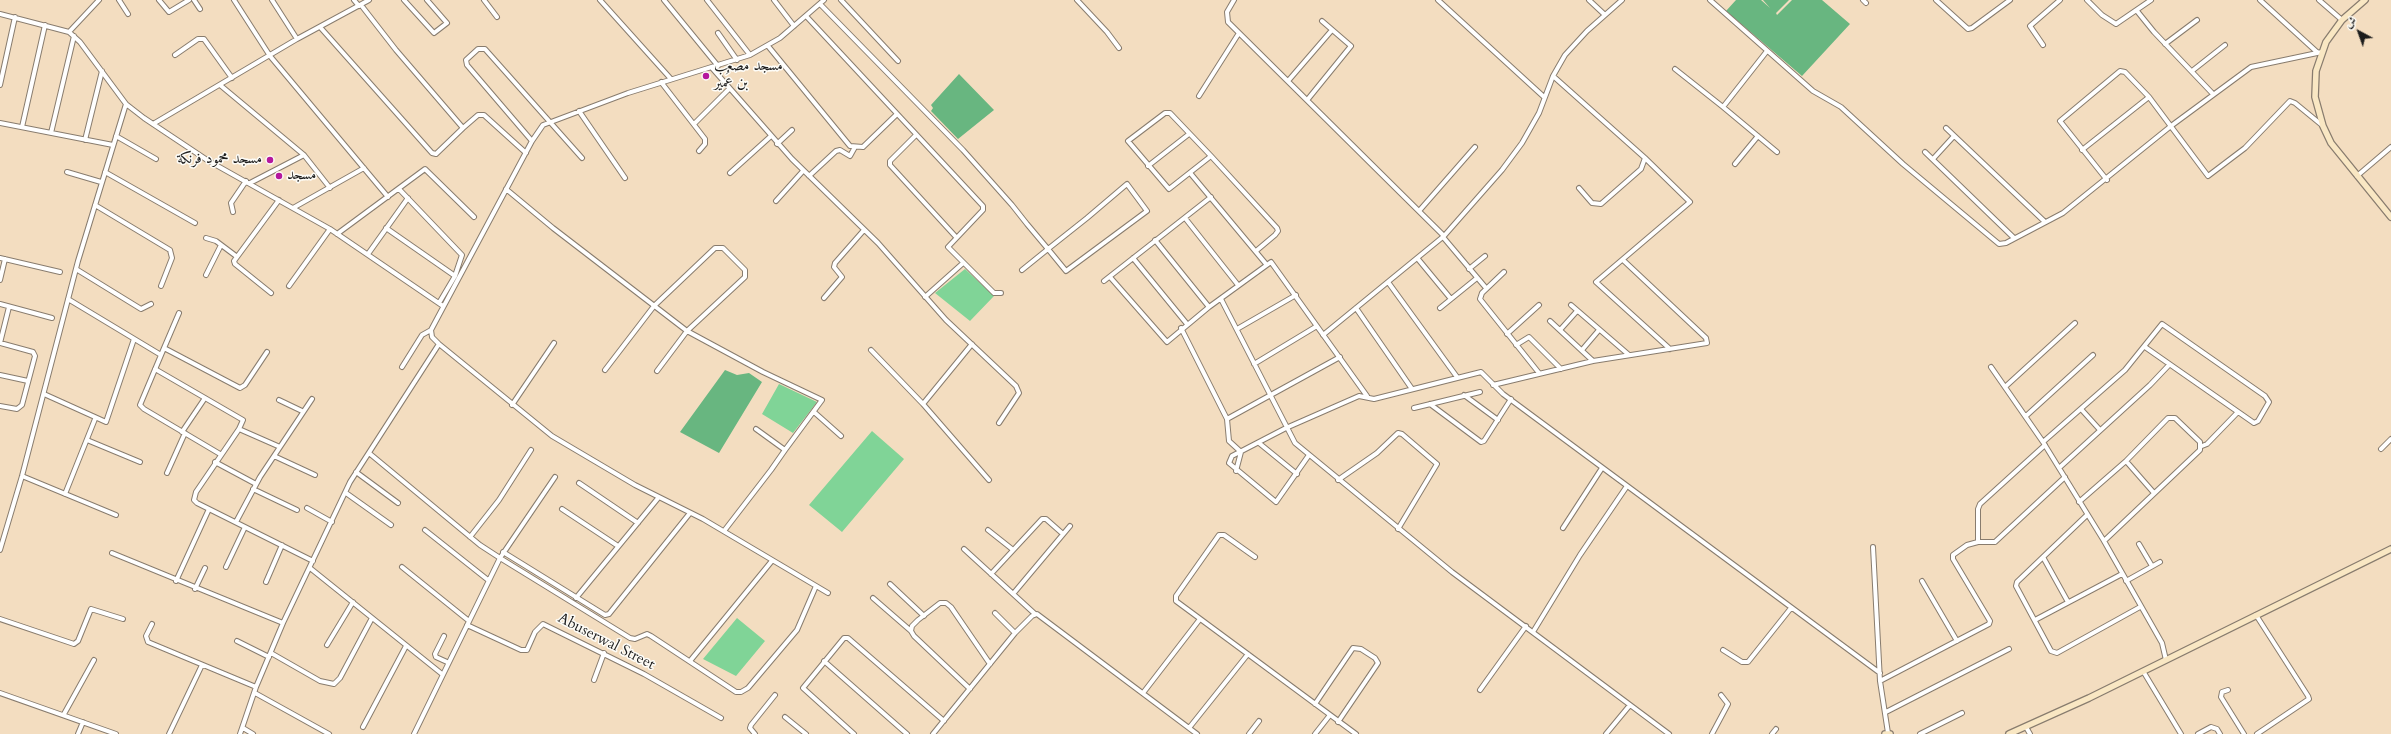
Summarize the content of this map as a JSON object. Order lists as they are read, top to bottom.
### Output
{
  "streets": {
    "street": ["Abuserwal Street"]
  },
  "places": ["مسجد مصعب بن عُمير", "مسجد محمود فرنكة", "مسجد"],
  "north": "top left"
}
